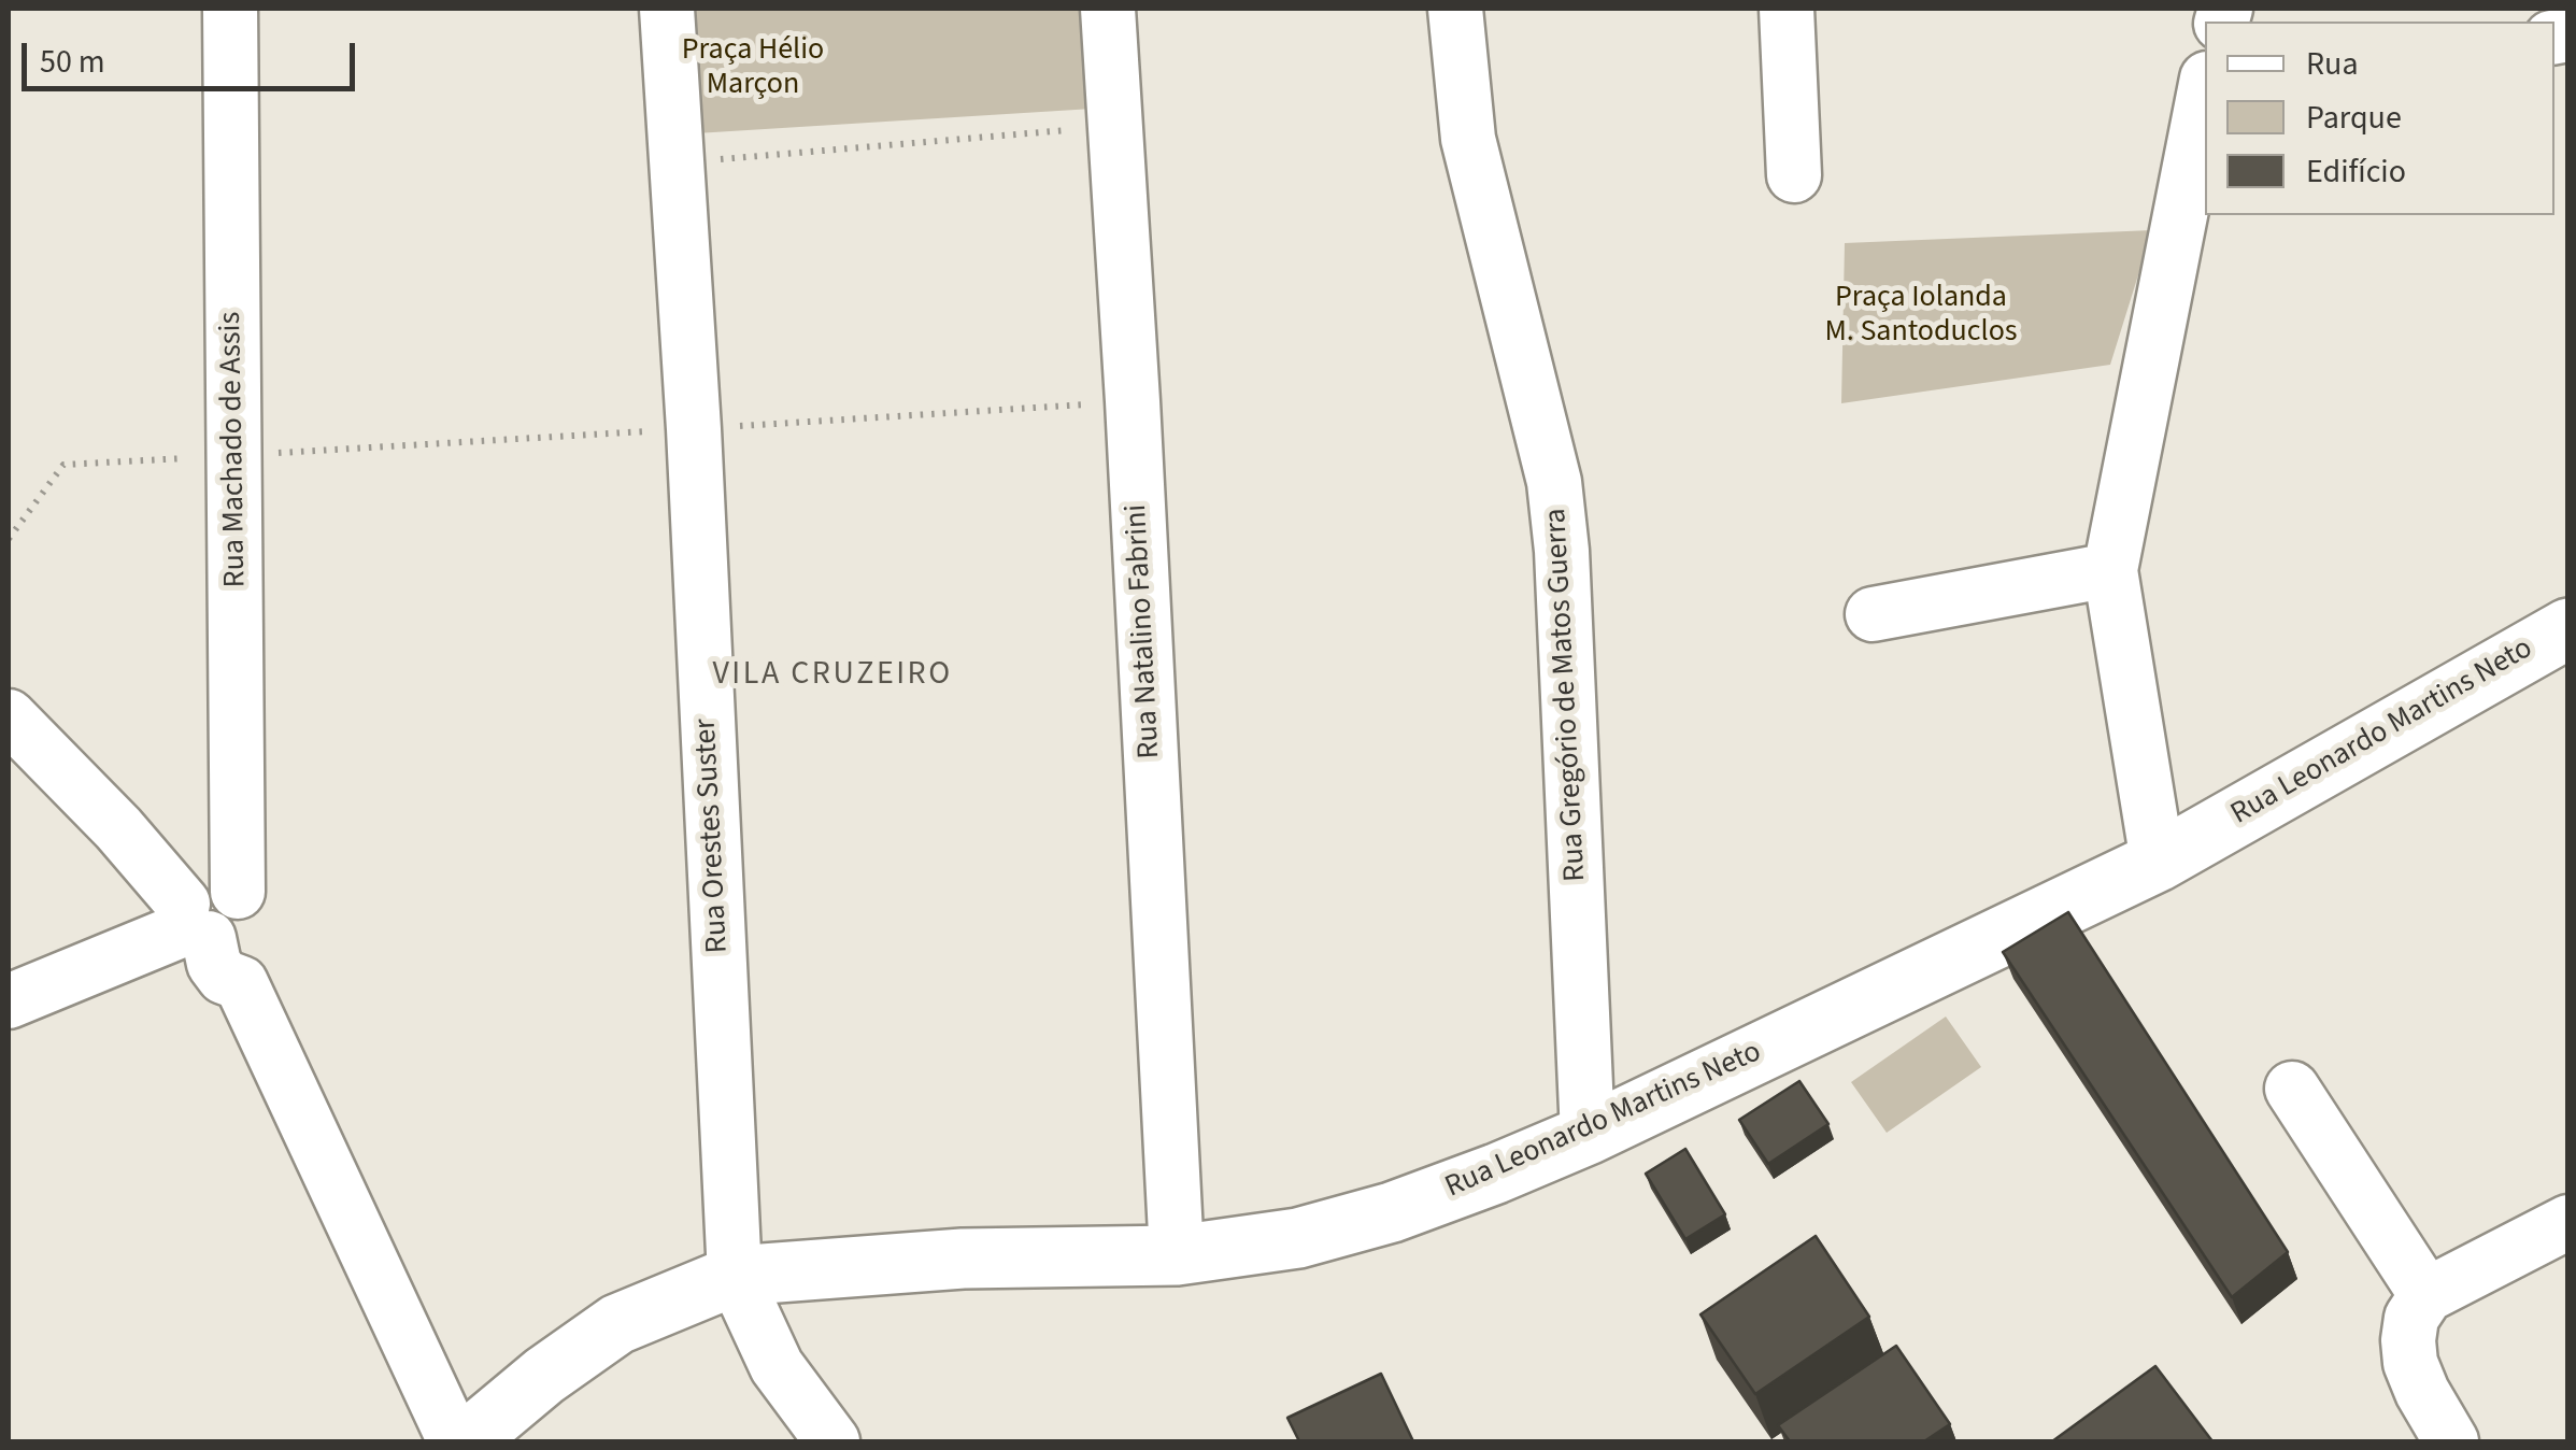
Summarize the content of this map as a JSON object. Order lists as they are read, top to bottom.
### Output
{
  "streets": {
    "street": [
      "Rua Machado de Assis",
      "Rua Natalino Fabrini",
      "Rua Gregório de Matos Guerra",
      "Rua Leonardo Martins Neto",
      "Rua Orestes Suster"
    ]
  },
  "crossings": [
    ["Rua Natalino Fabrini", "Rua Leonardo Martins Neto"],
    ["Rua Gregório de Matos Guerra", "Rua Leonardo Martins Neto"],
    ["Rua Leonardo Martins Neto", "Rua Orestes Suster"]
  ],
  "districts": ["VILA CRUZEIRO"],
  "parks": ["Praça Hélio Marçon", "Praça Iolanda M. Santoduclos"],
  "legend": ["Rua", "Parque", "Edifício"],
  "scale_bar": "50 m"
}
